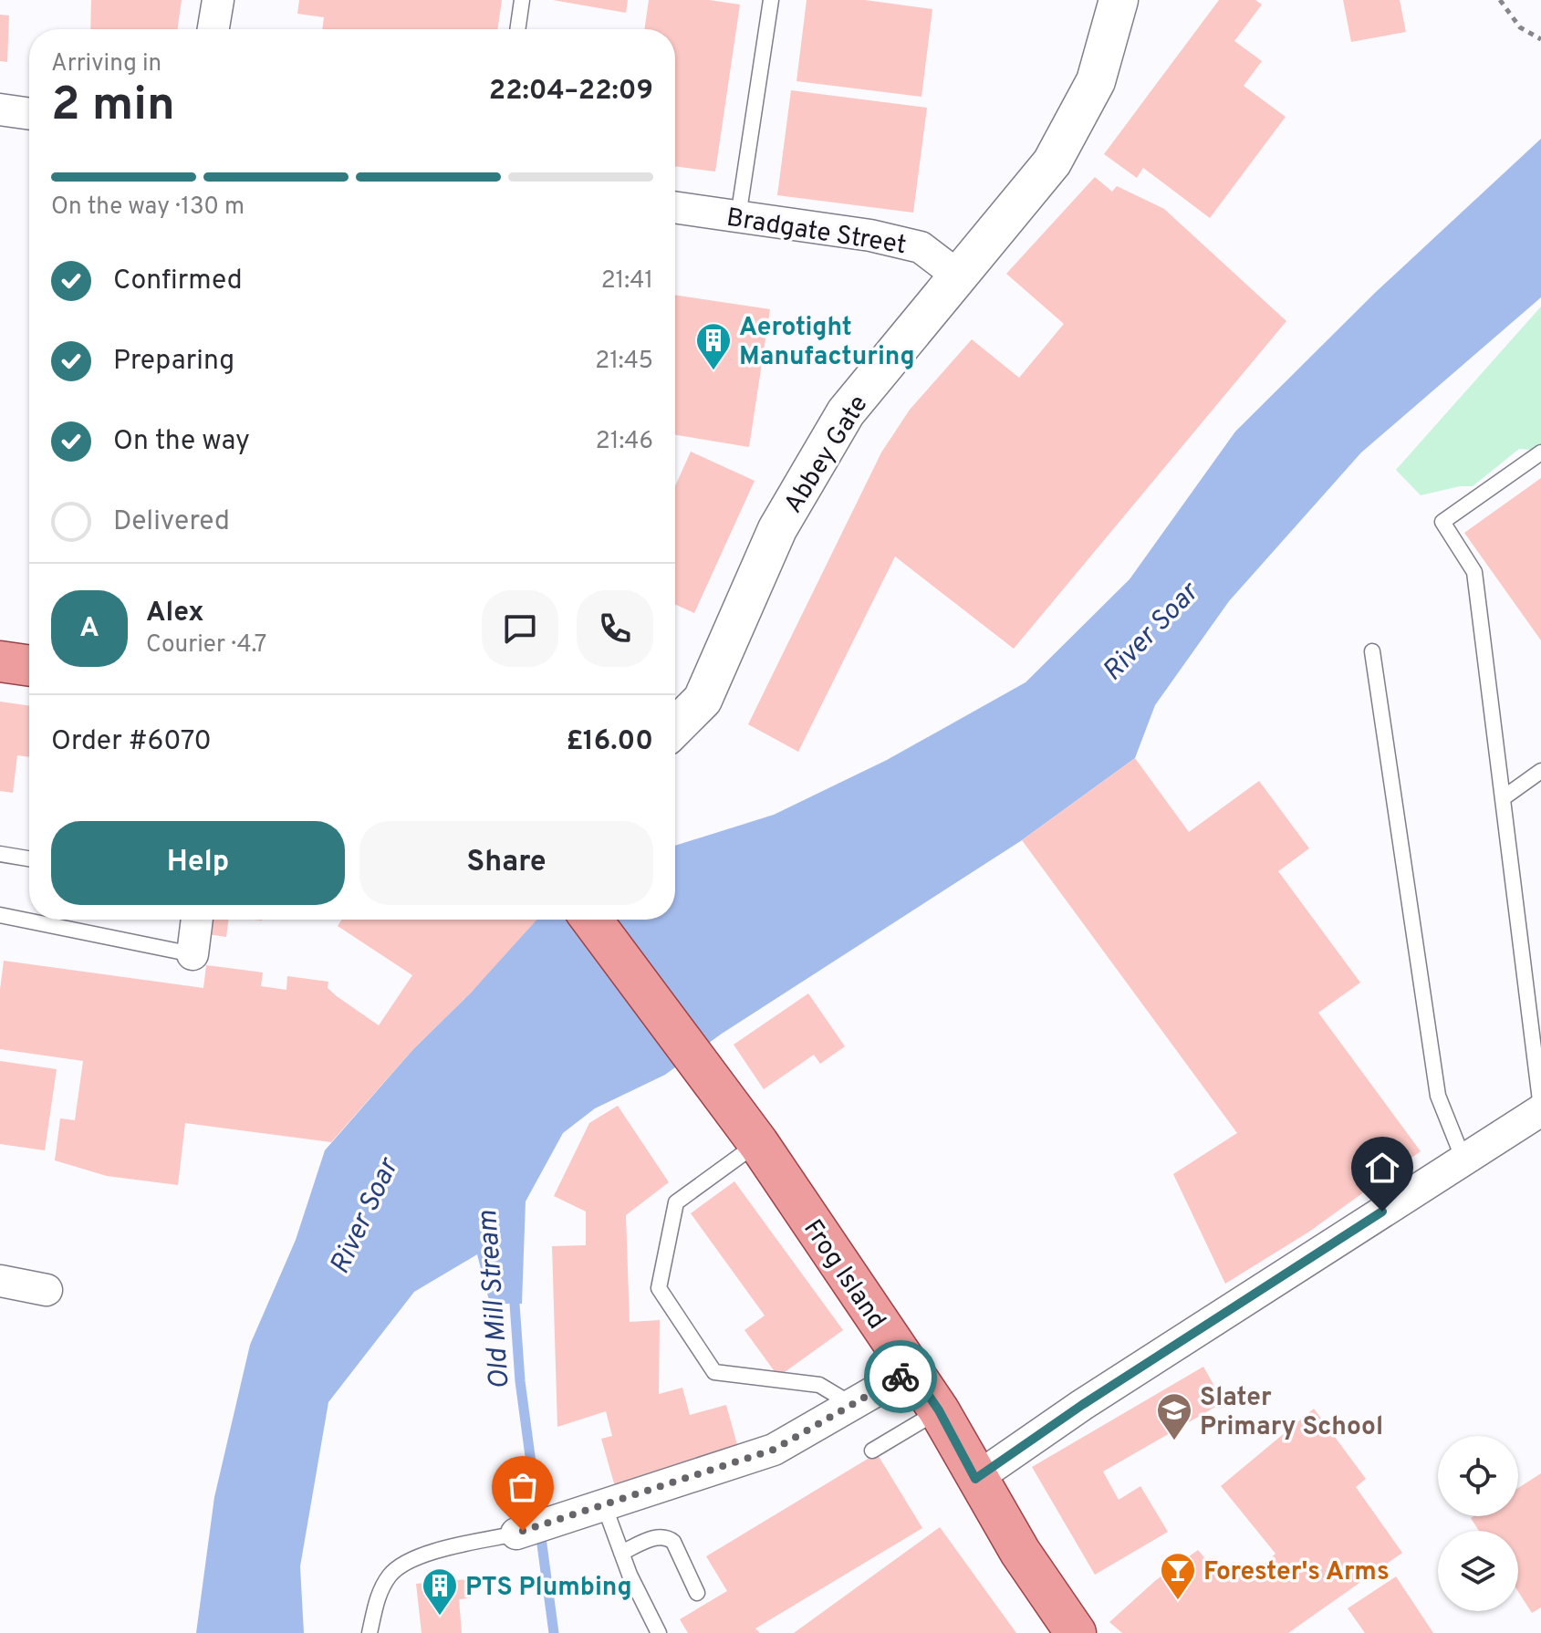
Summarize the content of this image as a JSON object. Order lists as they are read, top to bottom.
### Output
{
  "streets": {
    "main road": ["Frog Island"],
    "street": ["Bradgate Street", "Abbey Gate"]
  },
  "crossings": [
    ["Bradgate Street", "Abbey Gate"]
  ],
  "water": ["River Soar", "Old Mill Stream"],
  "places": {
    "building": ["Aerotight Manufacturing", "PTS Plumbing"],
    "school or university": ["Slater Primary School"],
    "bar": ["Forester's Arms"]
  },
  "page": {
    "heading": ["2 min", "Arriving in", "22:04–22:09"],
    "panel": [
      "Alex",
      "Courier · 4.7",
      "Order #6070",
      "£16.00"
    ],
    "bar": "On the way · 130 m",
    "list": [
      ["Confirmed", "21:41"],
      ["Preparing", "21:45"],
      ["On the way", "21:46"],
      "Delivered"
    ],
    "round": "A",
    "buttons": ["Help", "Share"]
  }
}
